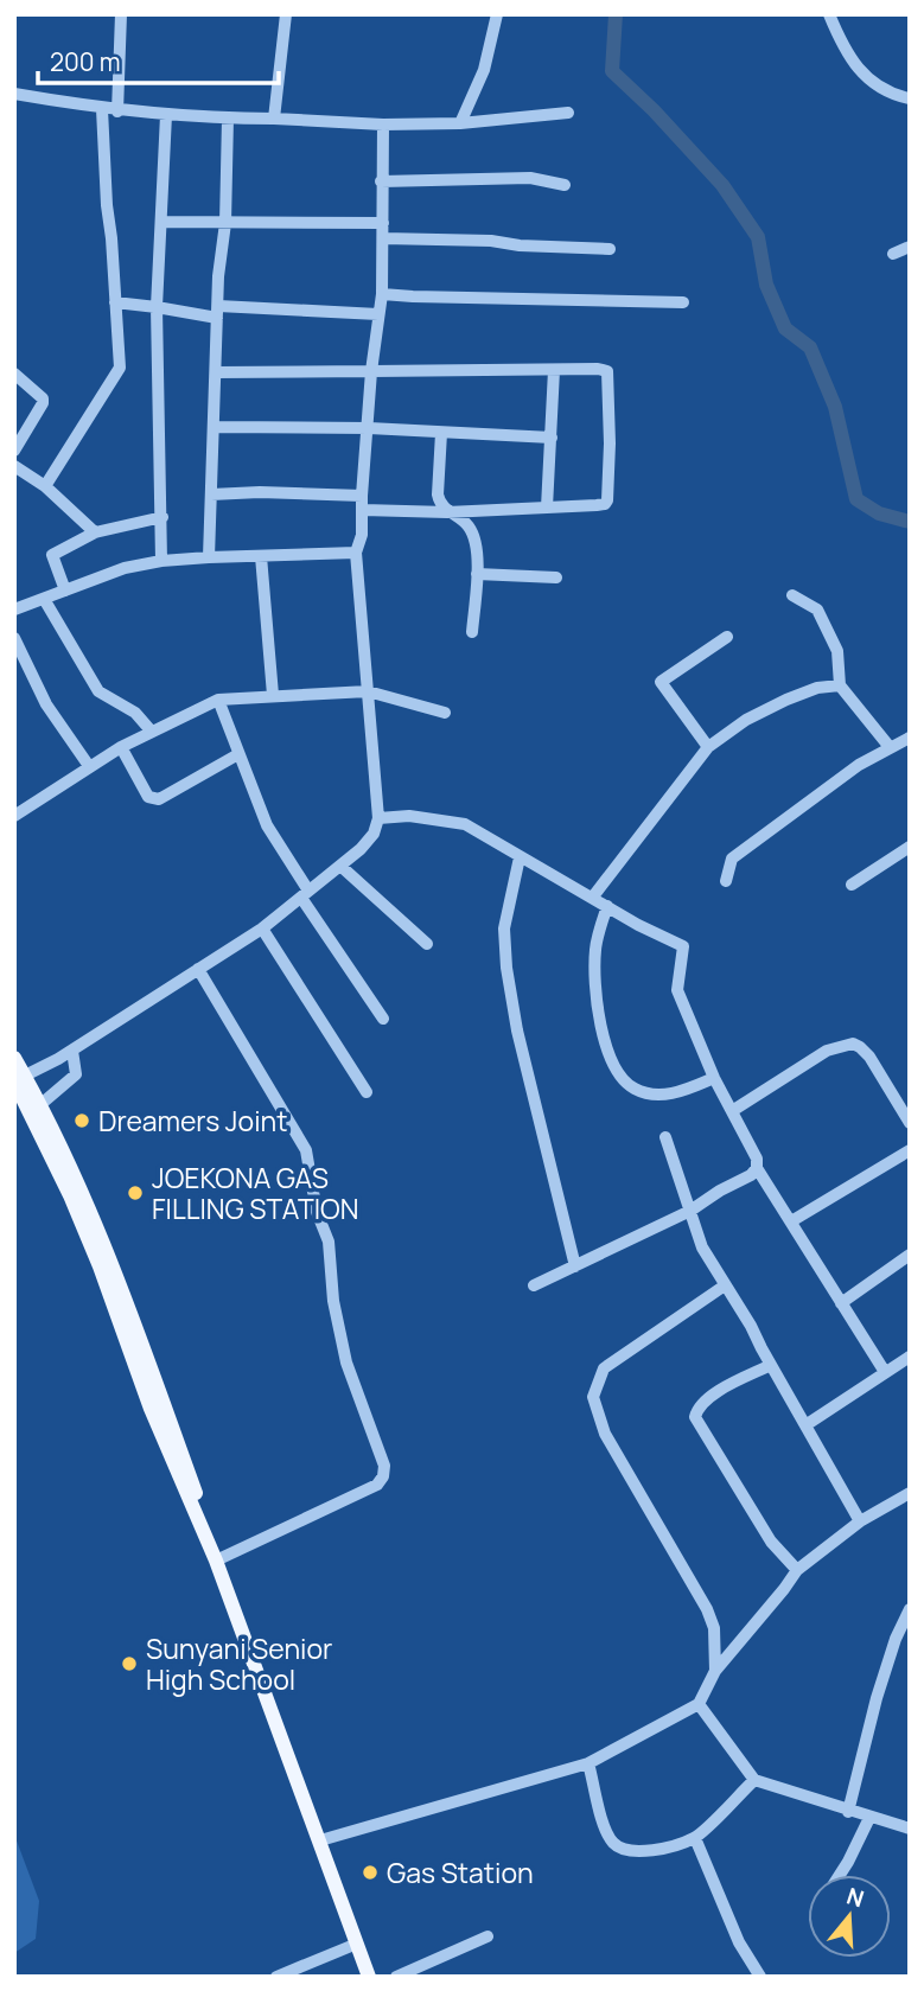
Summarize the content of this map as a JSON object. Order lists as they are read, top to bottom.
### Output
{
  "places": [
    "Dreamers Joint",
    "JOEKONA GAS FILLING STATION",
    "Sunyani Senior High School",
    "Gas Station"
  ],
  "scale_bar": "200 m",
  "north": "top"
}
